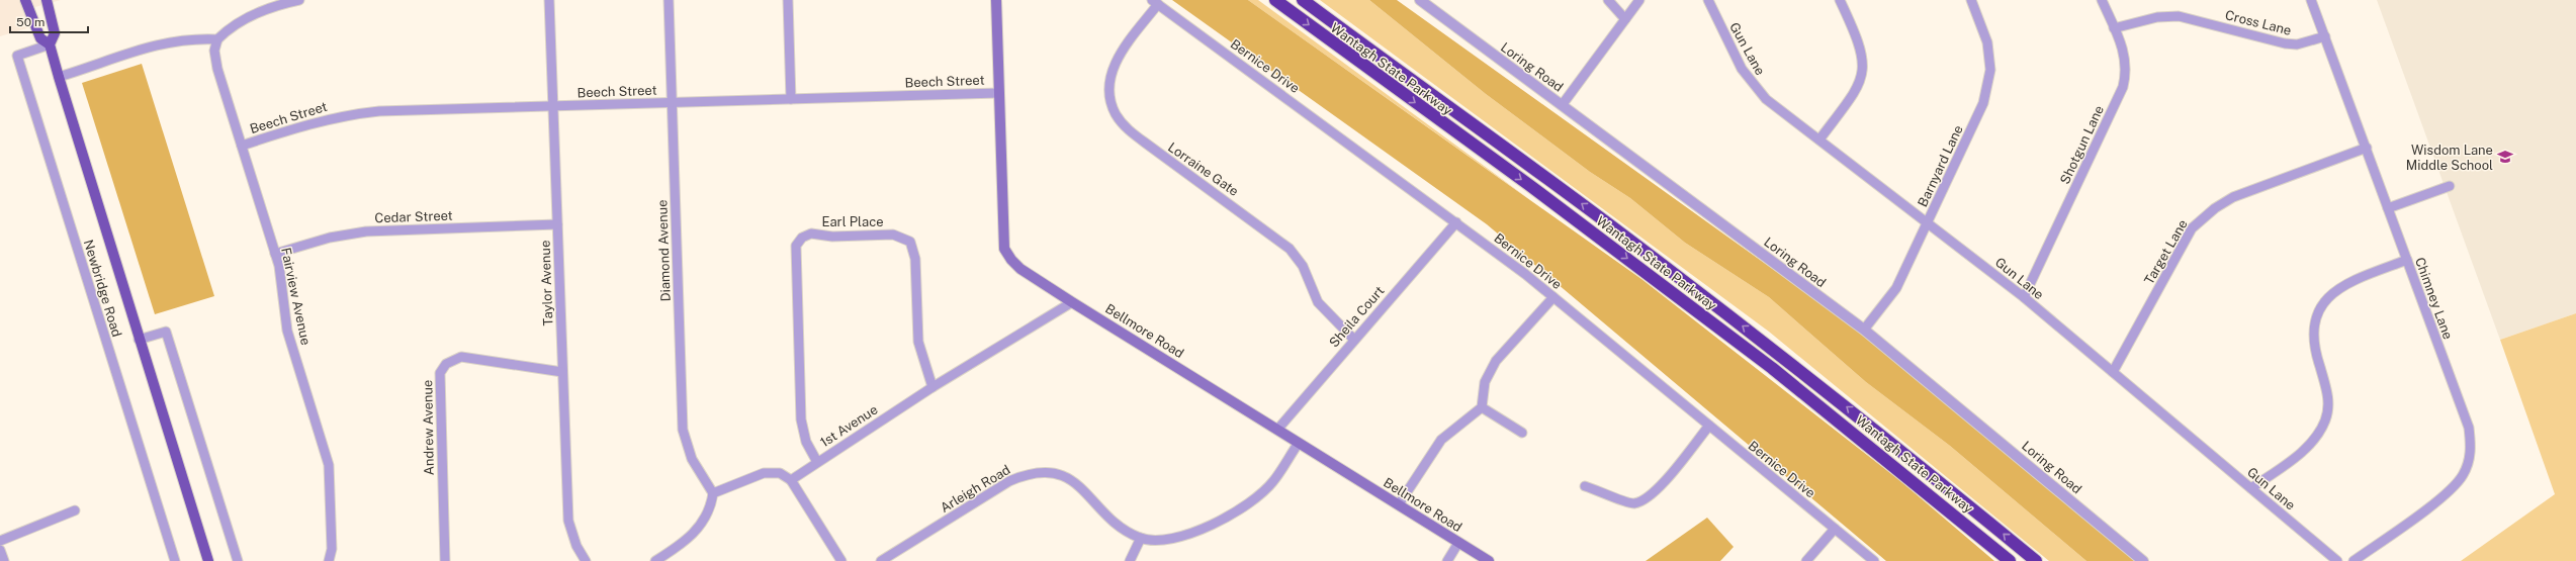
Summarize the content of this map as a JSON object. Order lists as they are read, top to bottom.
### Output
{
  "streets": {
    "highway": ["Wantagh State Parkway"],
    "main road": ["Newbridge Road", "Bellmore Road"],
    "street": [
      "Cross Lane",
      "Gun Lane",
      "Bernice Drive",
      "Loring Road",
      "Beech Street",
      "Shotgun Lane",
      "Barnyard Lane",
      "Lorraine Gate",
      "Cedar Street",
      "Earl Place",
      "Diamond Avenue",
      "Target Lane",
      "Taylor Avenue",
      "Fairview Avenue",
      "Chimney Lane",
      "Sheila Court",
      "1st Avenue",
      "Andrew Avenue",
      "Arleigh Road"
    ]
  },
  "crossings": [
    ["Cross Lane", "Shotgun Lane"],
    ["Cross Lane", "Chimney Lane"],
    ["Gun Lane", "Shotgun Lane"],
    ["Gun Lane", "Barnyard Lane"],
    ["Gun Lane", "Target Lane"],
    ["Bernice Drive", "Lorraine Gate"],
    ["Bernice Drive", "Sheila Court"],
    ["Loring Road", "Barnyard Lane"],
    ["Beech Street", "Diamond Avenue"],
    ["Beech Street", "Taylor Avenue"],
    ["Beech Street", "Fairview Avenue"],
    ["Beech Street", "Bellmore Road"],
    ["Lorraine Gate", "Sheila Court"],
    ["Cedar Street", "Taylor Avenue"],
    ["Cedar Street", "Fairview Avenue"],
    ["Earl Place", "1st Avenue"],
    ["Target Lane", "Chimney Lane"],
    ["Taylor Avenue", "Andrew Avenue"],
    ["Sheila Court", "Bellmore Road"],
    ["Bellmore Road", "1st Avenue"],
    ["Bellmore Road", "Arleigh Road"]
  ],
  "places": {
    "school or university": ["Wisdom Lane Middle School"]
  },
  "scale_bar": "50 m"
}
